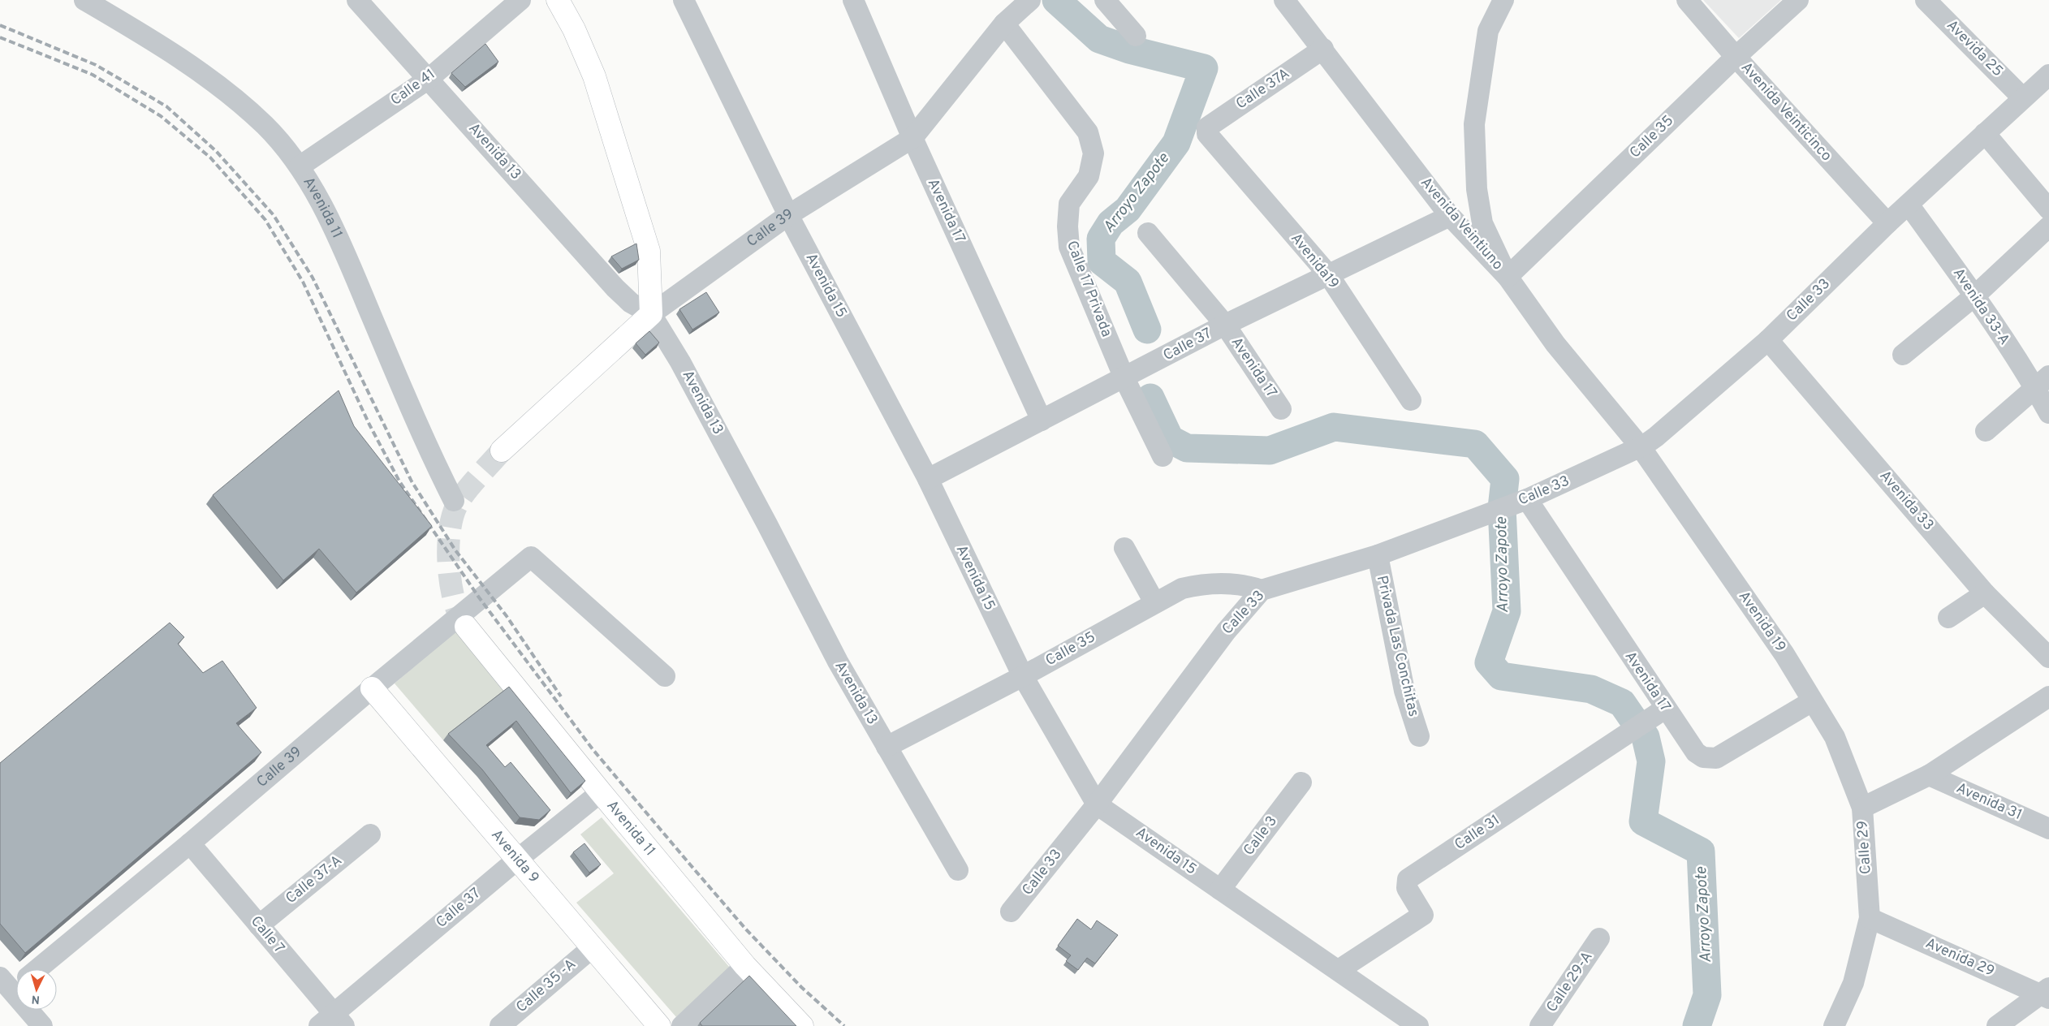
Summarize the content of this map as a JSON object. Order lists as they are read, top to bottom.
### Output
{
  "streets": {
    "main road": ["Avenida 11", "Calle 39", "Avenida 9"],
    "street": [
      "Avevida 25",
      "Calle 41",
      "Calle 37A",
      "Avenida Veinticinco",
      "Calle 35",
      "Avenida 13",
      "Avenida 17",
      "Avenida Veintiuno",
      "Avenida19",
      "Avenida 15",
      "Calle 17 Privada",
      "Calle 33",
      "Avenida 33-A",
      "Calle 37",
      "Avenida 33",
      "Avenida 19",
      "Privada Las Conchitas",
      "Avenida 31",
      "Calle 31",
      "Calle 3",
      "Calle 29",
      "Calle 37-A",
      "Calle 7",
      "Avenida 29",
      "Calle 29-A",
      "Calle 35 -A"
    ]
  },
  "crossings": [
    ["Avevida 25", "Calle 33"],
    ["Calle 41", "Avenida 13"],
    ["Calle 41", "Avenida 11"],
    ["Calle 37A", "Avenida Veintiuno"],
    ["Calle 37A", "Avenida19"],
    ["Avenida Veinticinco", "Calle 35"],
    ["Avenida Veinticinco", "Calle 33"],
    ["Calle 35", "Avenida 13"],
    ["Calle 35", "Avenida Veintiuno"],
    ["Calle 35", "Avenida 15"],
    ["Calle 35", "Calle 33"],
    ["Avenida 13", "Calle 39"],
    ["Avenida 11", "Calle 37"],
    ["Avenida 17", "Calle 39"],
    ["Avenida 17", "Calle 33"],
    ["Avenida 17", "Calle 37"],
    ["Avenida 17", "Avenida 19"],
    ["Avenida 17", "Calle 31"],
    ["Avenida Veintiuno", "Calle 33"],
    ["Avenida Veintiuno", "Calle 37"],
    ["Avenida Veintiuno", "Avenida 19"],
    ["Calle 39", "Avenida 15"],
    ["Calle 39", "Calle 17 Privada"],
    ["Calle 39", "Avenida 9"],
    ["Calle 39", "Calle 7"],
    ["Avenida19", "Calle 37"],
    ["Avenida 15", "Calle 33"],
    ["Avenida 15", "Calle 37"],
    ["Avenida 15", "Calle 31"],
    ["Avenida 15", "Calle 3"],
    ["Calle 17 Privada", "Calle 37"],
    ["Calle 33", "Avenida 33-A"],
    ["Calle 33", "Avenida 33"],
    ["Calle 33", "Avenida 19"],
    ["Calle 33", "Privada Las Conchitas"],
    ["Calle 37", "Avenida 9"],
    ["Calle 37", "Calle 7"],
    ["Avenida 19", "Calle 29"],
    ["Avenida 31", "Calle 29"],
    ["Calle 29", "Avenida 29"],
    ["Avenida 9", "Calle 35 -A"],
    ["Calle 37-A", "Calle 7"]
  ],
  "water": ["Arroyo Zapote"],
  "north": "bottom"
}
